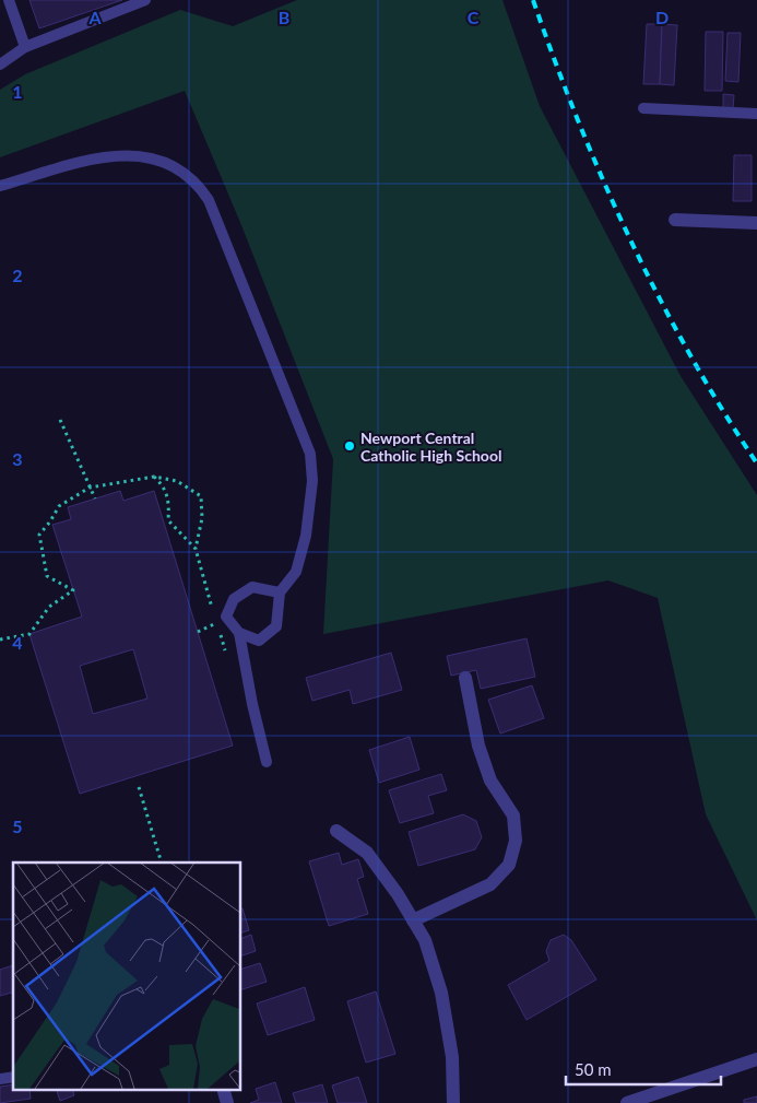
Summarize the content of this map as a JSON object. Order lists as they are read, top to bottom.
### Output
{
  "places": ["Newport Central Catholic High School"],
  "scale_bar": "50 m",
  "grid": {
    "columns": [
      "A",
      "B",
      "C",
      "D"
    ],
    "rows": [
      "1",
      "2",
      "3",
      "4",
      "5"
    ]
  }
}
